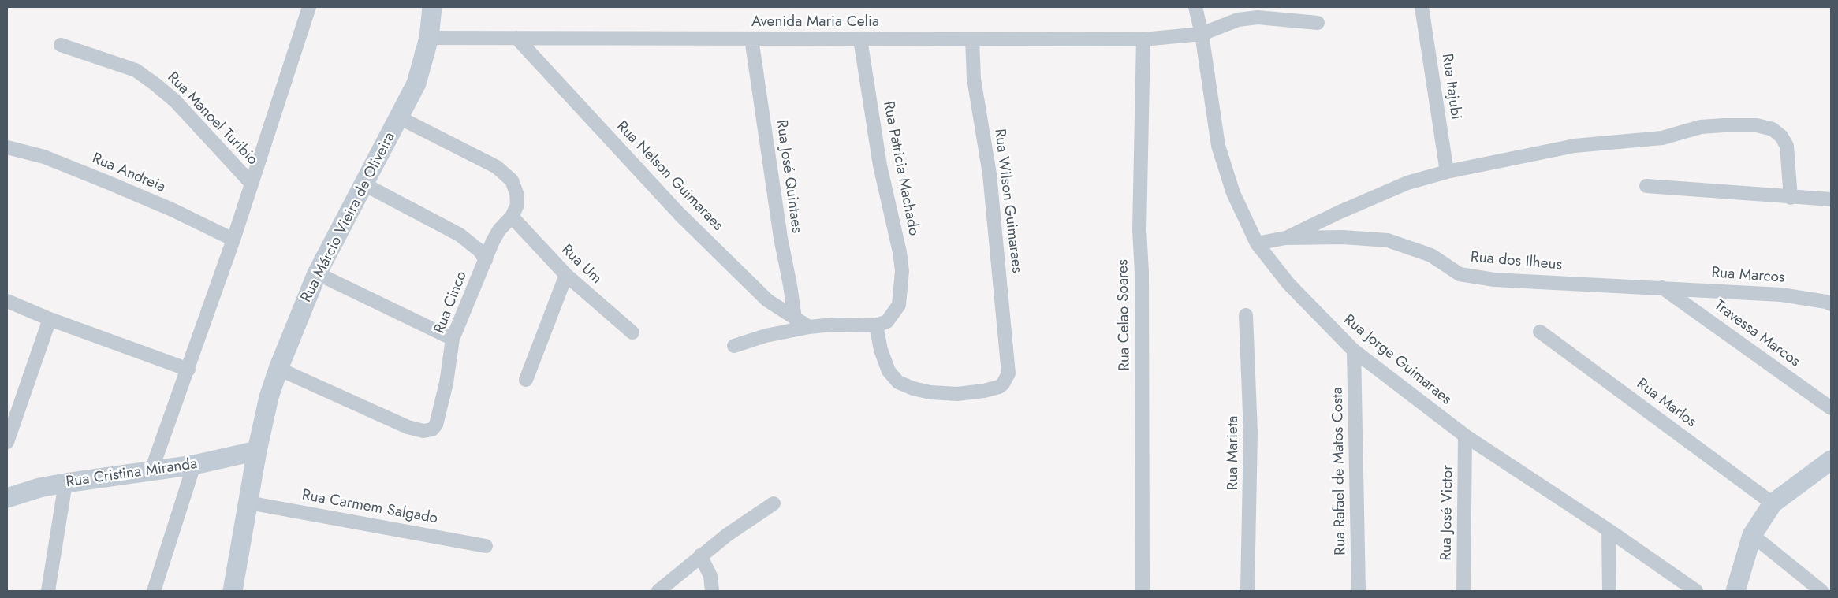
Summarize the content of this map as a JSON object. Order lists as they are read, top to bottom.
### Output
{
  "streets": {
    "main road": ["Rua Márcio Vieira de Oliveira", "Rua Cristina Miranda"],
    "street": [
      "Avenida Maria Celia",
      "Rua Itajubi",
      "Rua Manoel Turibio",
      "Rua Patricia Machado",
      "Rua Andreia",
      "Rua Nelson Guimaraes",
      "Rua José Quintaes",
      "Rua Wilson Guimaraes",
      "Rua dos Ilheus",
      "Rua Um",
      "Rua Marcos",
      "Rua Cinco",
      "Rua Celao Soares",
      "Travessa Marcos",
      "Rua Jorge Guimaraes",
      "Rua Marlos",
      "Rua Marieta",
      "Rua Rafael de Matos Costa",
      "Rua Carmem Salgado",
      "Rua José Victor"
    ]
  },
  "crossings": [
    ["Avenida Maria Celia", "Rua Patricia Machado"],
    ["Avenida Maria Celia", "Rua Nelson Guimaraes"],
    ["Avenida Maria Celia", "Rua José Quintaes"],
    ["Avenida Maria Celia", "Rua Wilson Guimaraes"],
    ["Avenida Maria Celia", "Rua Márcio Vieira de Oliveira"],
    ["Avenida Maria Celia", "Rua Celao Soares"],
    ["Avenida Maria Celia", "Rua Jorge Guimaraes"],
    ["Rua Patricia Machado", "Rua Wilson Guimaraes"],
    ["Rua Nelson Guimaraes", "Rua José Quintaes"],
    ["Rua Márcio Vieira de Oliveira", "Rua Cinco"],
    ["Rua Márcio Vieira de Oliveira", "Rua Cristina Miranda"],
    ["Rua Márcio Vieira de Oliveira", "Rua Carmem Salgado"],
    ["Rua dos Ilheus", "Rua Marcos"],
    ["Rua dos Ilheus", "Travessa Marcos"],
    ["Rua dos Ilheus", "Rua Jorge Guimaraes"],
    ["Rua Um", "Rua Cinco"],
    ["Rua Marcos", "Travessa Marcos"],
    ["Rua Jorge Guimaraes", "Rua Rafael de Matos Costa"],
    ["Rua Jorge Guimaraes", "Rua José Victor"]
  ]
}
